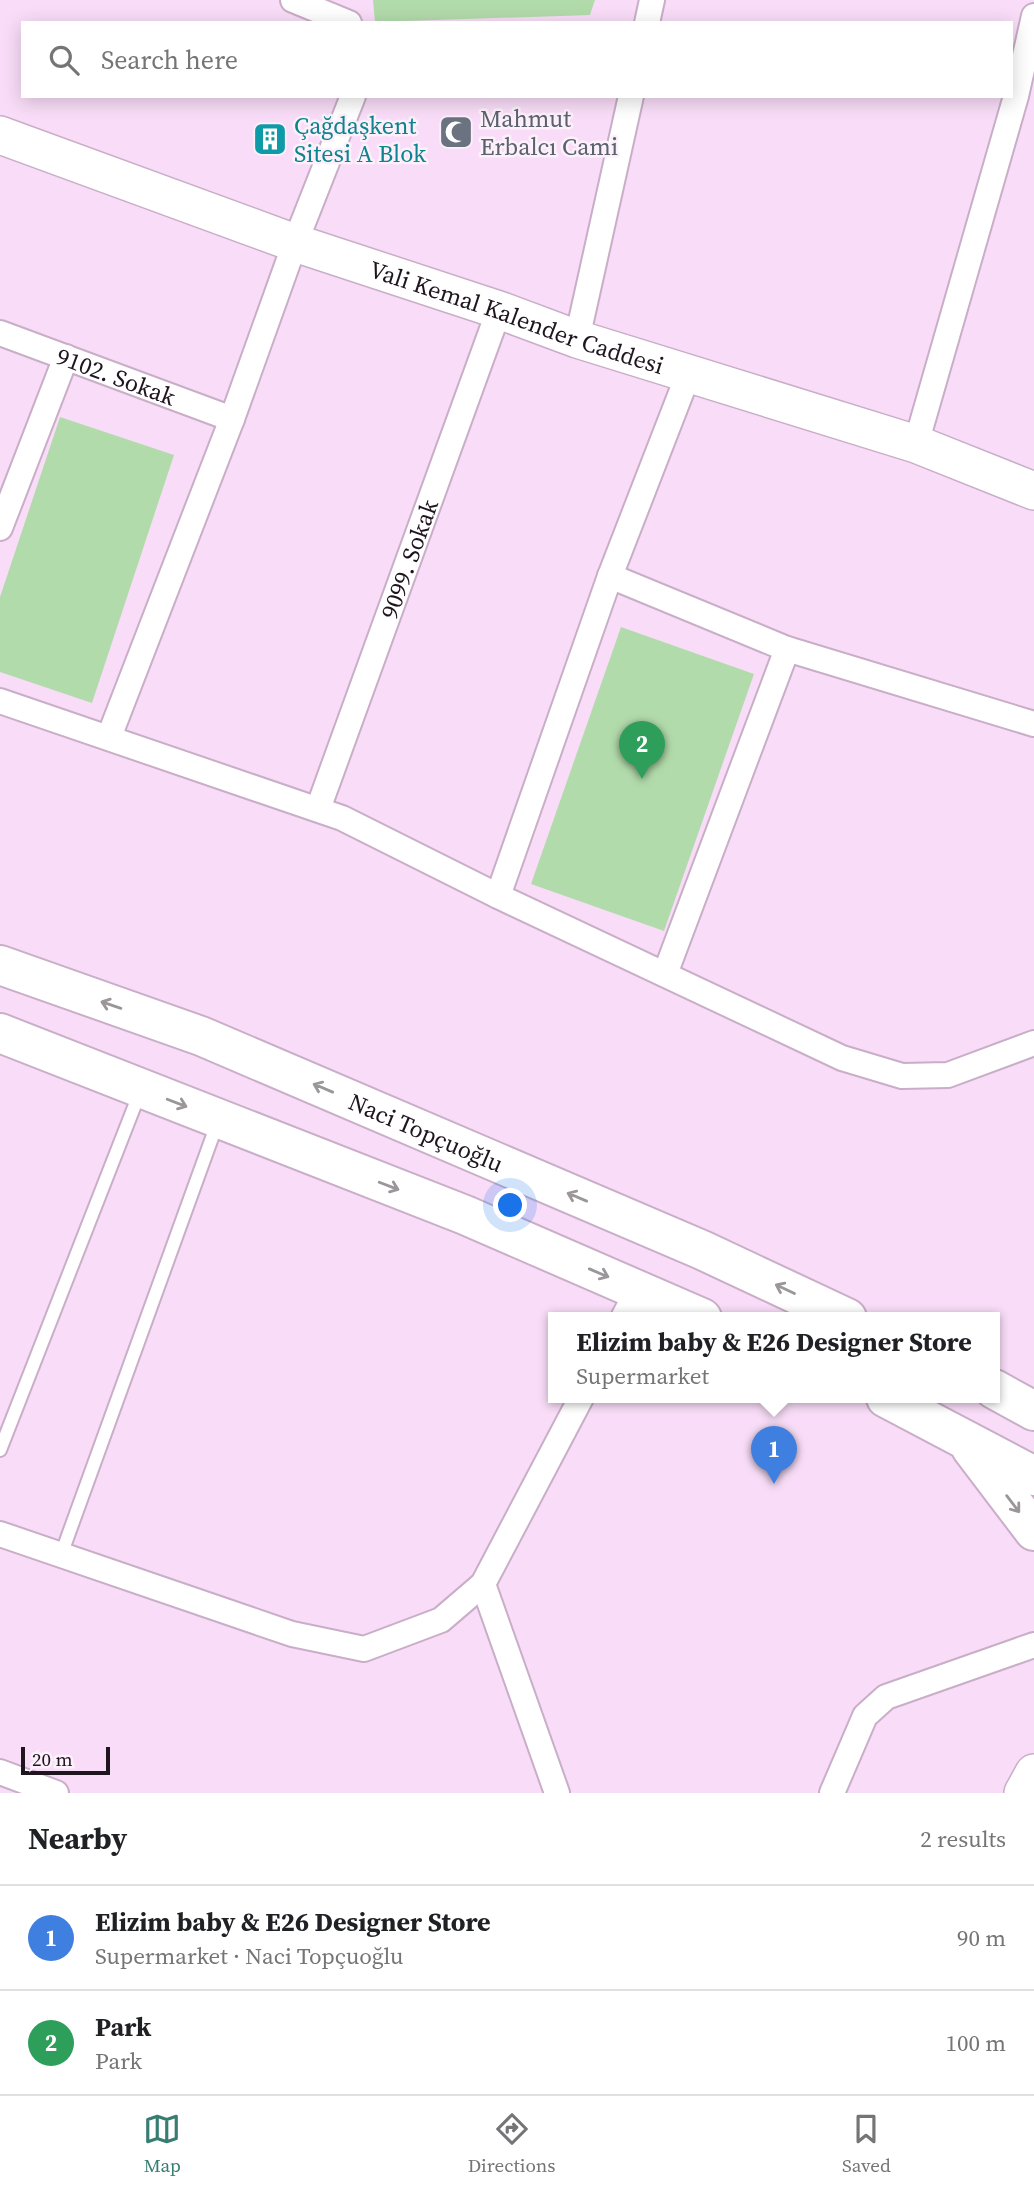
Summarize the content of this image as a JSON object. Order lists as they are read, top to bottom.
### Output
{
  "streets": {
    "main road": ["Naci Topçuoğlu"],
    "street": ["Vali Kemal Kalender Caddesi", "9102. Sokak", "9099. Sokak"]
  },
  "crossings": [
    ["Vali Kemal Kalender Caddesi", "9099. Sokak"]
  ],
  "places": {
    "mosque": ["Mahmut Erbalcı Cami"],
    "building": ["Çağdaşkent Sitesi A Blok"]
  },
  "scale_bar": "20 m",
  "page": {
    "search": "Search here",
    "pins": ["2", "1"],
    "popup": ["Elizim baby & E26 Designer Store", "Supermarket"],
    "scale": "20 m",
    "heading": ["Nearby", "2 results"],
    "list": [
      {
        "mark": "1",
        "name": "Elizim baby & E26 Designer Store",
        "note": "Supermarket · Naci Topçuoğlu",
        "value": "90 m"
      },
      {
        "mark": "2",
        "name": "Park",
        "note": "Park",
        "value": "100 m"
      }
    ],
    "nav": ["Map", "Directions", "Saved"]
  }
}
